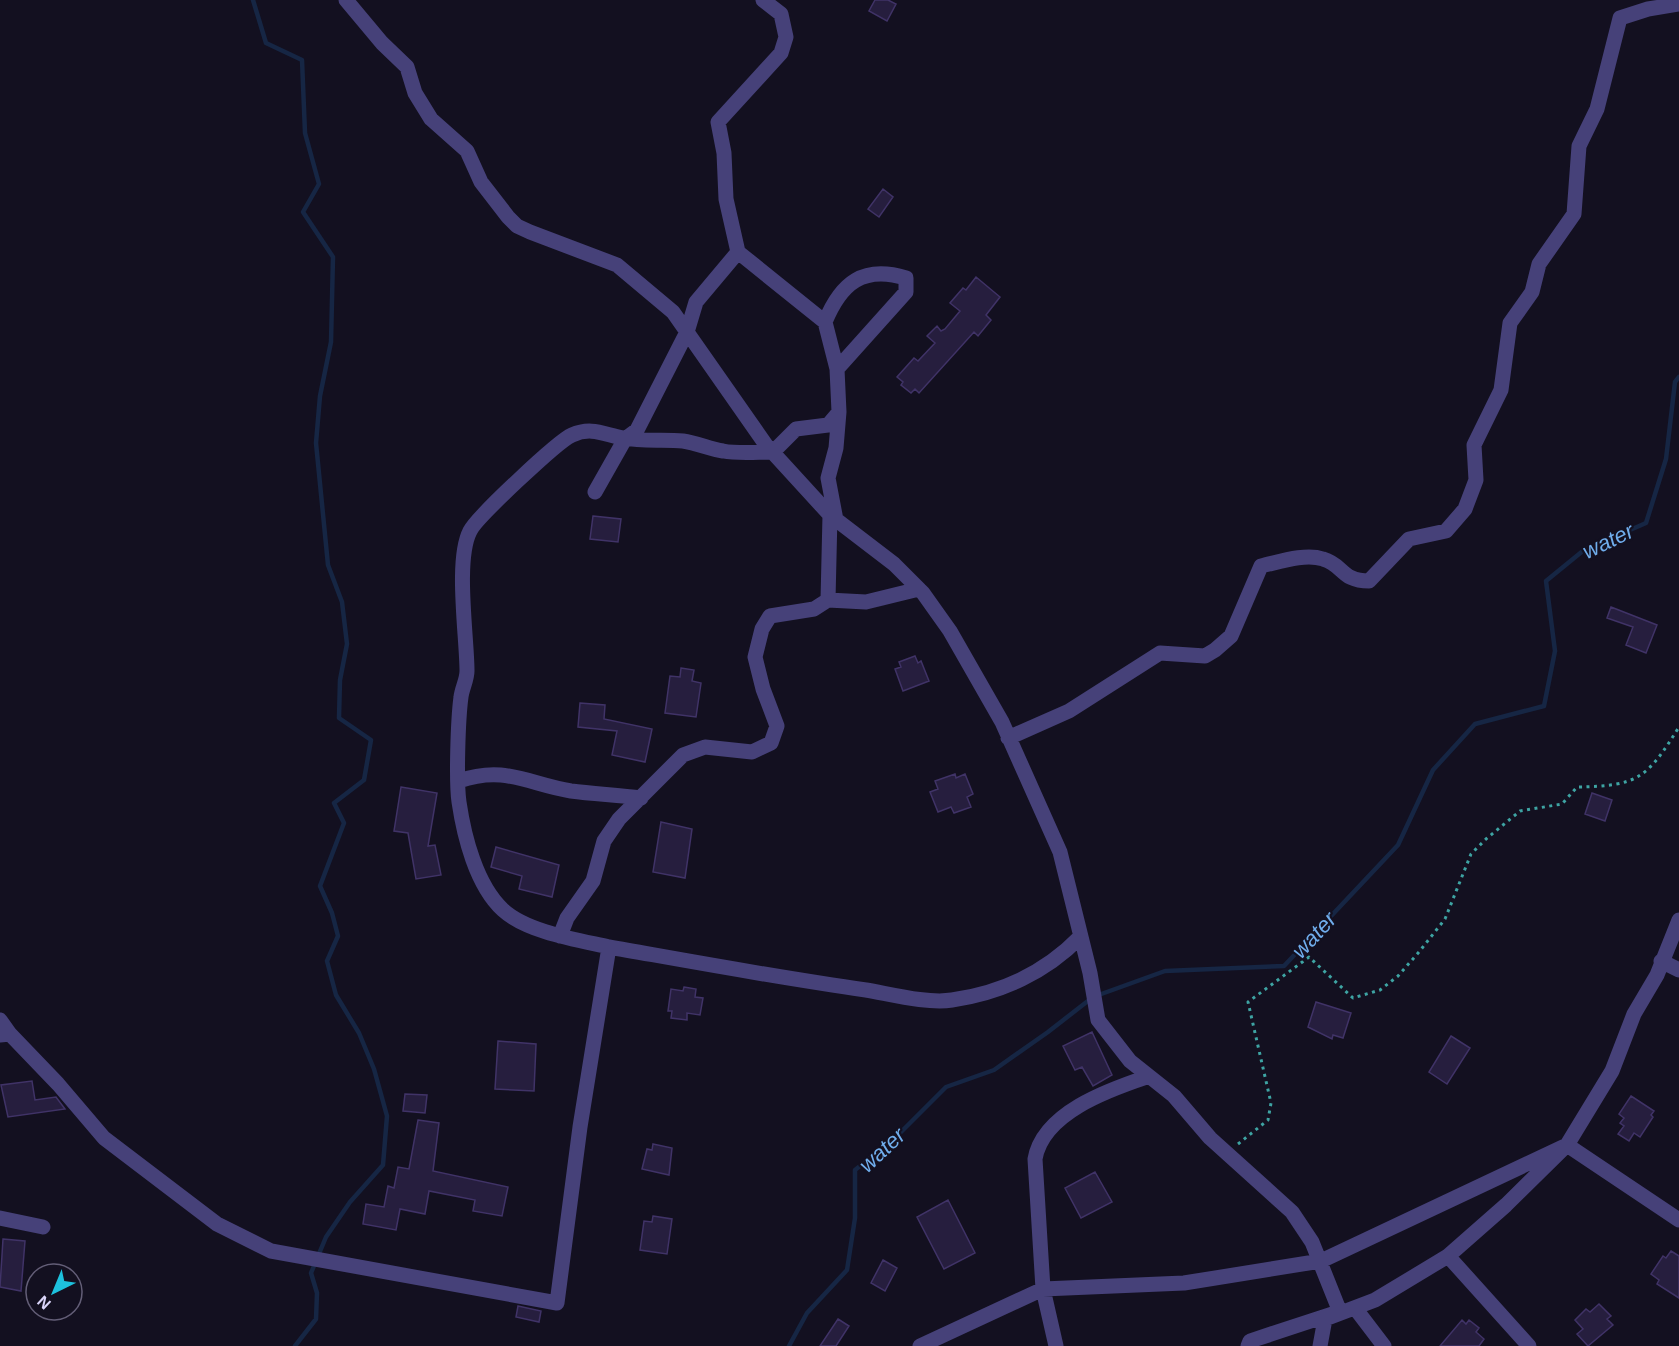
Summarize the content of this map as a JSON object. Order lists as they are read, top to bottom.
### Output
{
  "water": ["water"],
  "north": "bottom left"
}
